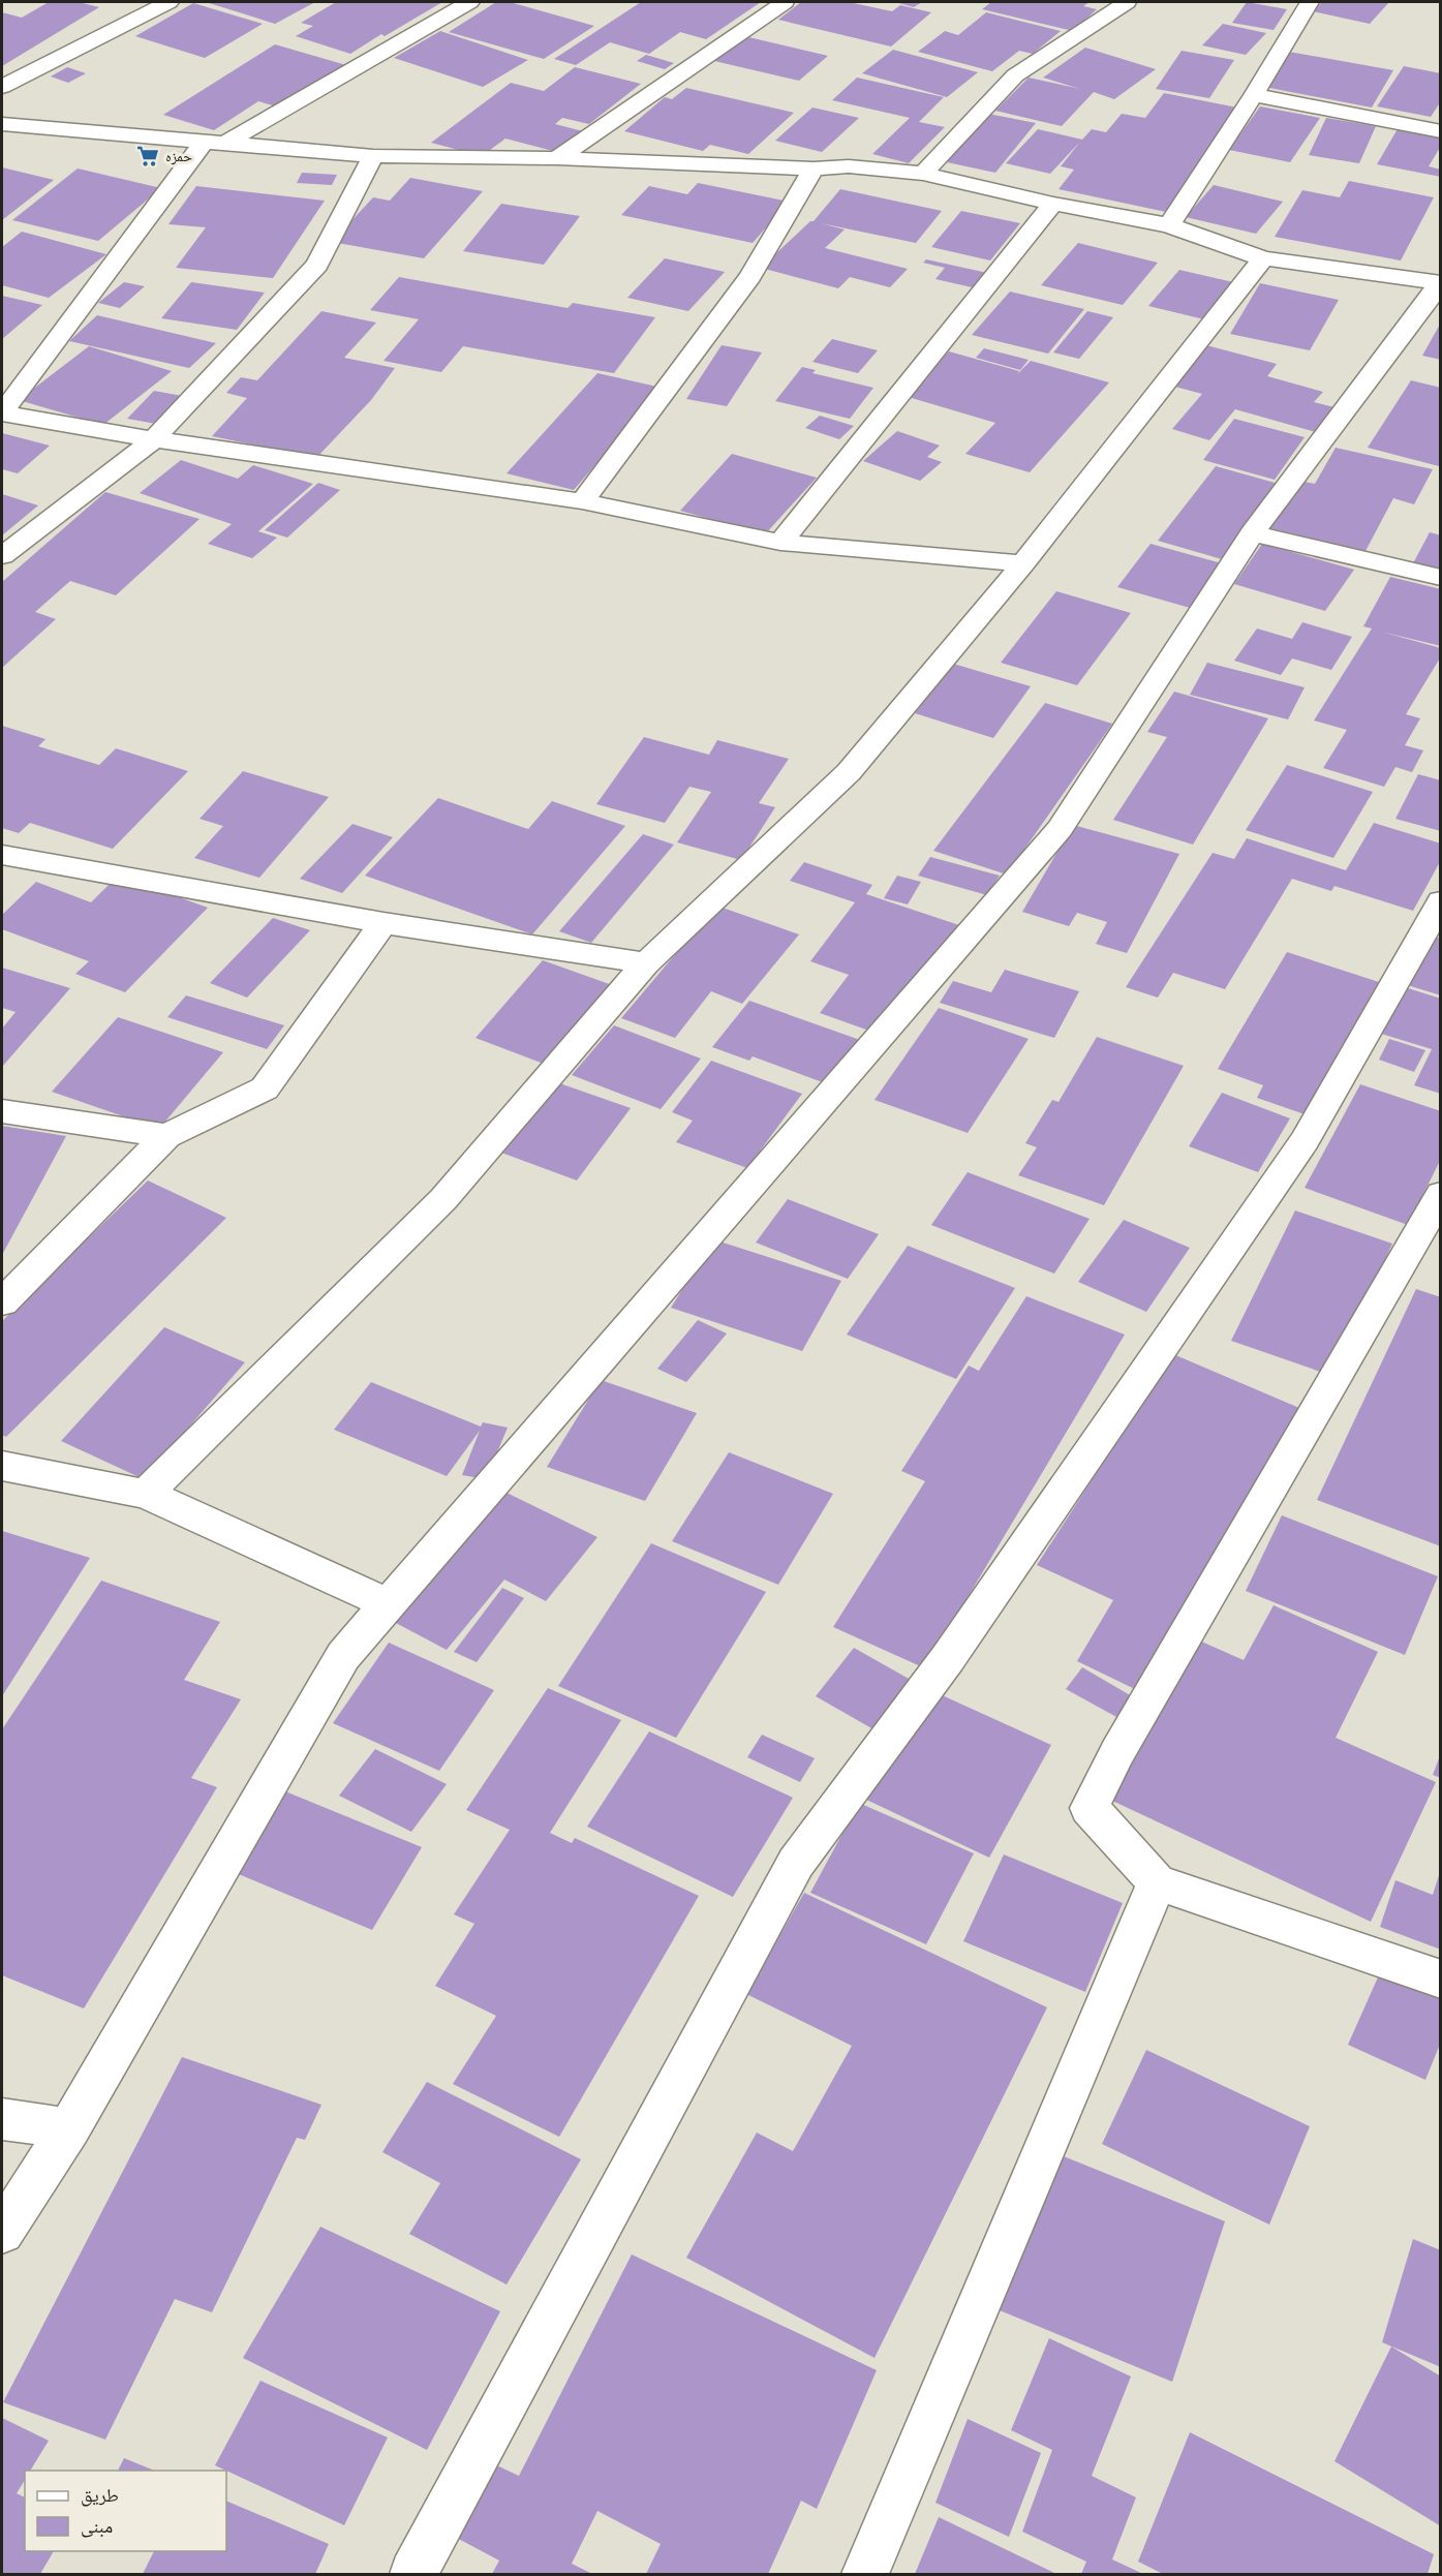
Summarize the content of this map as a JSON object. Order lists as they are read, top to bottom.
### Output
{
  "places": {
    "supermarket": ["حمزه"]
  },
  "legend": ["طريق", "مبنى"]
}
